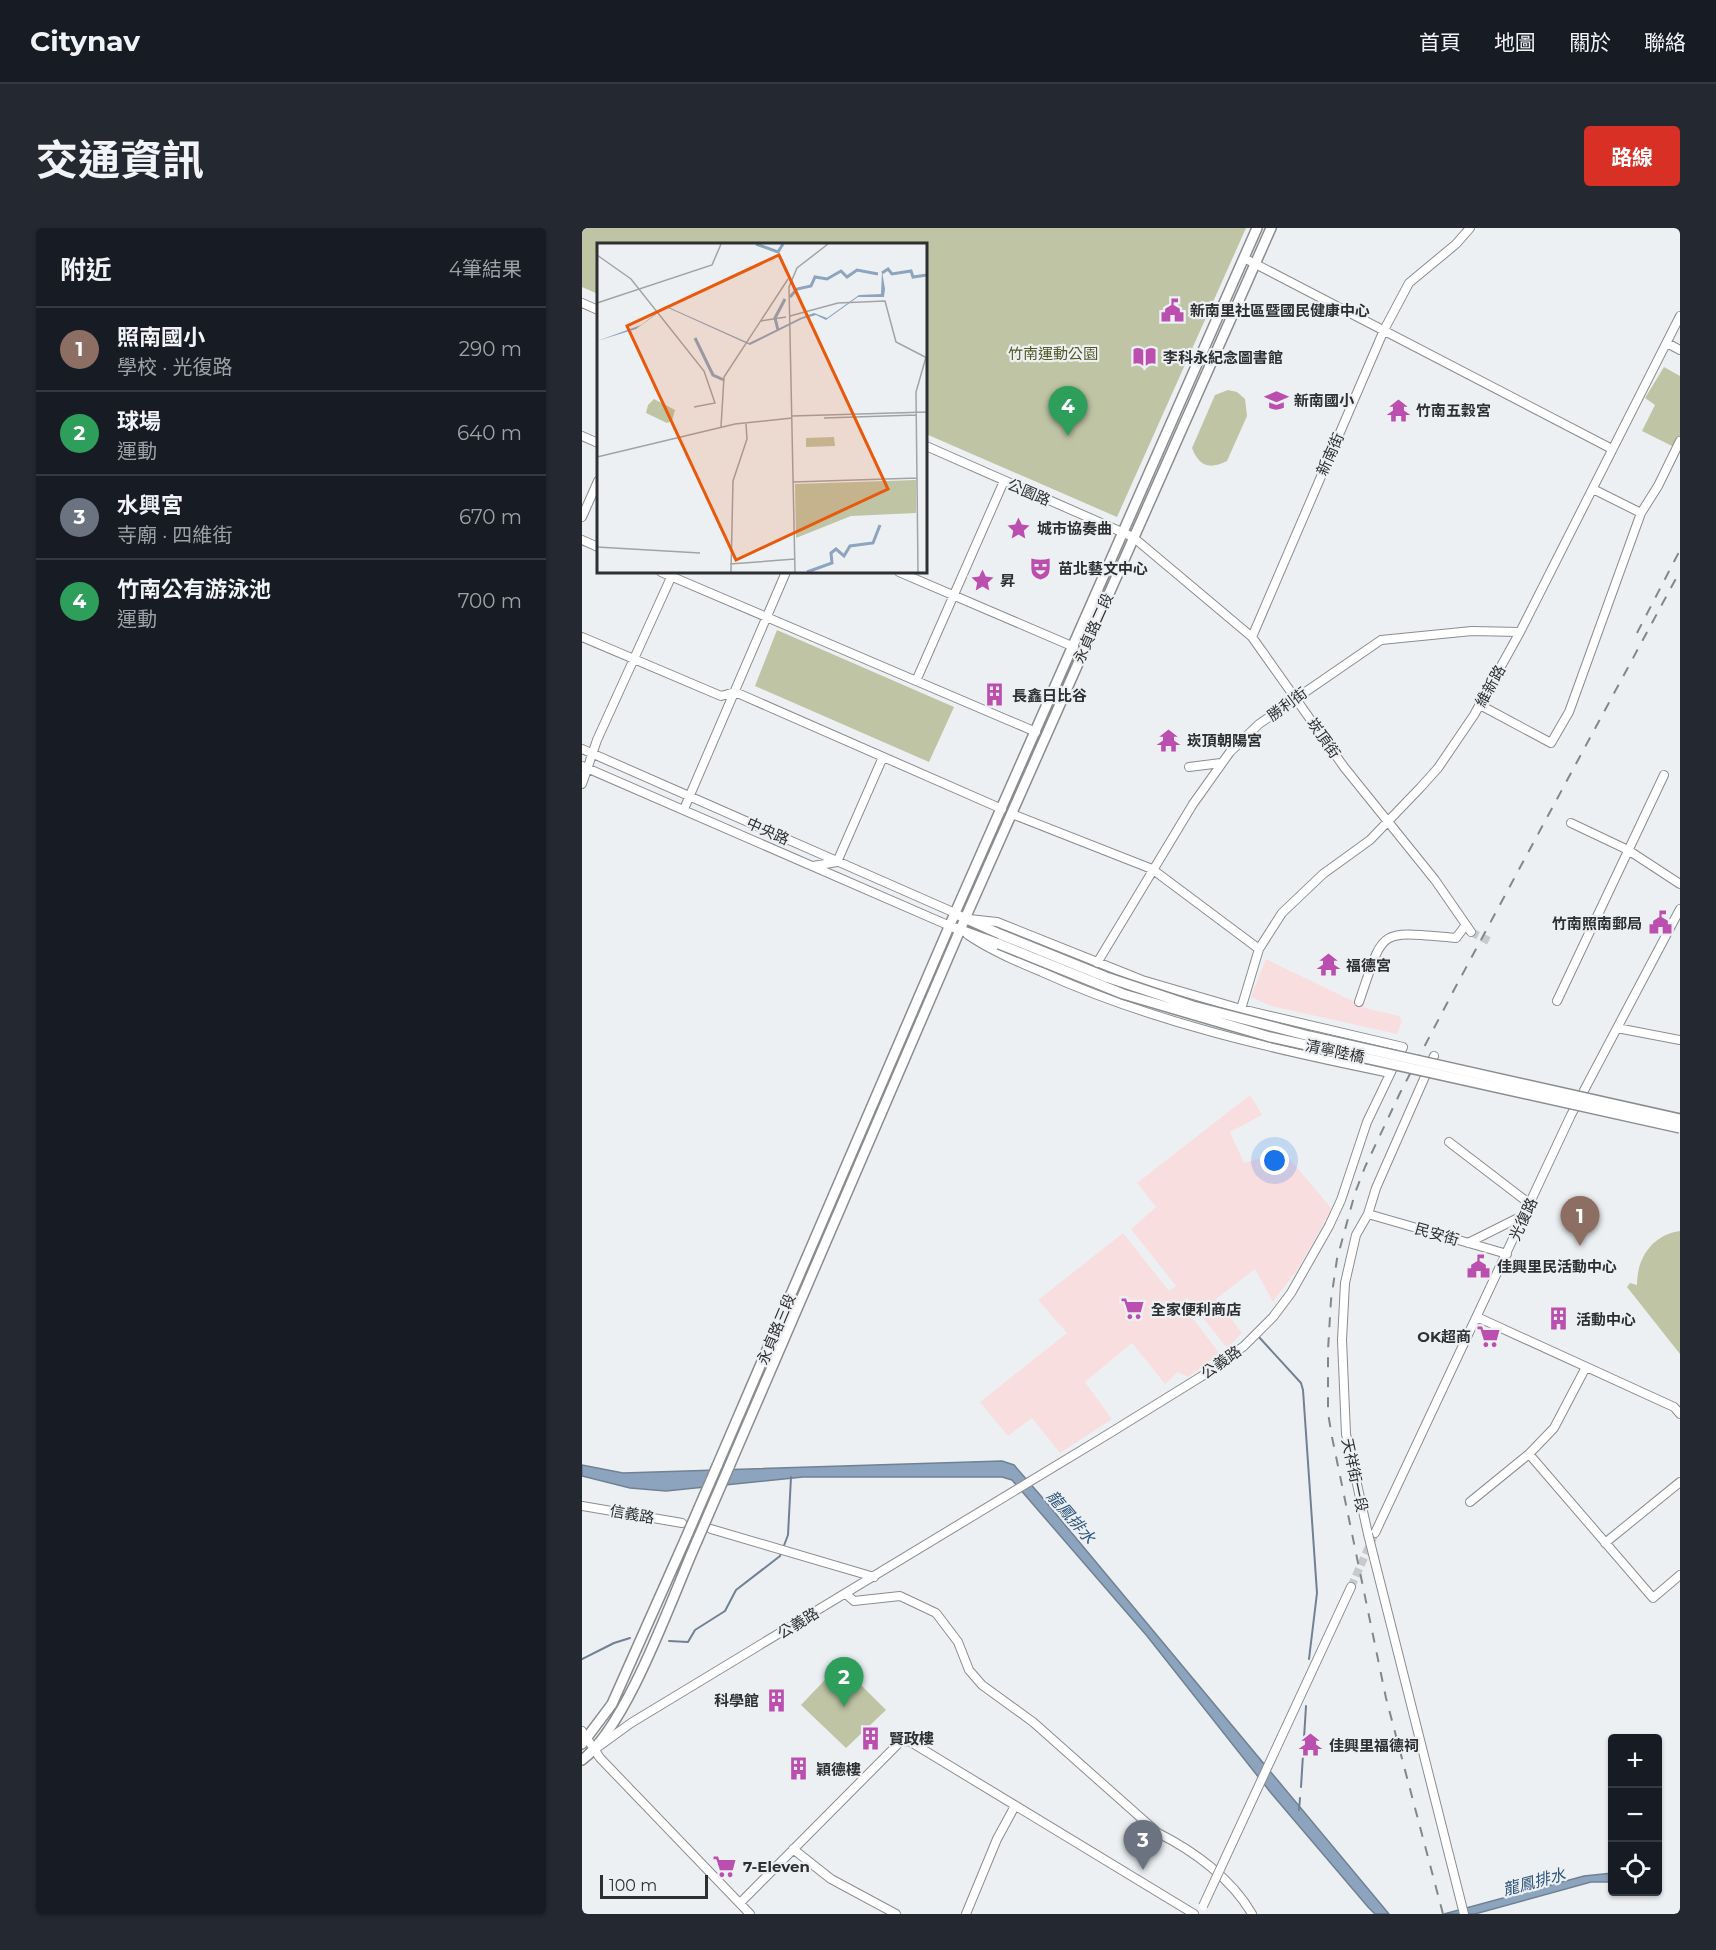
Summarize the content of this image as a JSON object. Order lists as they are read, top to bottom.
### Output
{
  "streets": {
    "main road": [
      "永貞路二段",
      "清寧陸橋",
      "永貞路三段",
      "公義路"
    ],
    "street": [
      "新南街",
      "公園路",
      "維新路",
      "勝利街",
      "崁頂街",
      "中央路",
      "光復路",
      "民安街",
      "天祥街一段",
      "信義路"
    ]
  },
  "crossings": [
    ["新南街", "崁頂街"],
    ["公園路", "永貞路二段"],
    ["公園路", "崁頂街"],
    ["永貞路二段", "崁頂街"],
    ["永貞路二段", "中央路"],
    ["永貞路二段", "永貞路三段"],
    ["維新路", "勝利街"],
    ["維新路", "崁頂街"],
    ["勝利街", "崁頂街"],
    ["中央路", "永貞路三段"],
    ["光復路", "民安街"],
    ["光復路", "天祥街一段"],
    ["民安街", "天祥街一段"],
    ["永貞路三段", "公義路"]
  ],
  "water": ["龍鳳排水"],
  "parks": ["竹南運動公園"],
  "places": {
    "public building": ["新南里社區暨國民健康中心", "竹南照南郵局", "佳興里民活動中心"],
    "library": ["李科永紀念圖書館"],
    "school or university": ["新南國小"],
    "temple": [
      "竹南五穀宮",
      "崁頂朝陽宮",
      "福德宮",
      "佳興里福德祠"
    ],
    "place": ["城市協奏曲", "昇"],
    "theatre": ["苗北藝文中心"],
    "building": [
      "長鑫日比谷",
      "活動中心",
      "科學館",
      "賢政樓",
      "穎德樓"
    ],
    "supermarket": ["全家便利商店", "OK超商", "7-Eleven"]
  },
  "scale_bar": "100 m",
  "page": {
    "header": "Citynav",
    "nav": [
      "首頁",
      "地圖",
      "關於",
      "聯絡"
    ],
    "title": "交通資訊",
    "buttons": "路線",
    "heading": ["附近", "4筆結果"],
    "list": [
      {
        "mark": "1",
        "name": "照南國小",
        "note": "學校 · 光復路",
        "value": "290 m"
      },
      {
        "mark": "2",
        "name": "球場",
        "note": "運動",
        "value": "640 m"
      },
      {
        "mark": "3",
        "name": "水興宮",
        "note": "寺廟 · 四維街",
        "value": "670 m"
      },
      {
        "mark": "4",
        "name": "竹南公有游泳池",
        "note": "運動",
        "value": "700 m"
      }
    ],
    "pins": [
      "4",
      "1",
      "2",
      "3"
    ],
    "map_buttons": ["+", "−"],
    "scale": "100 m"
  }
}
